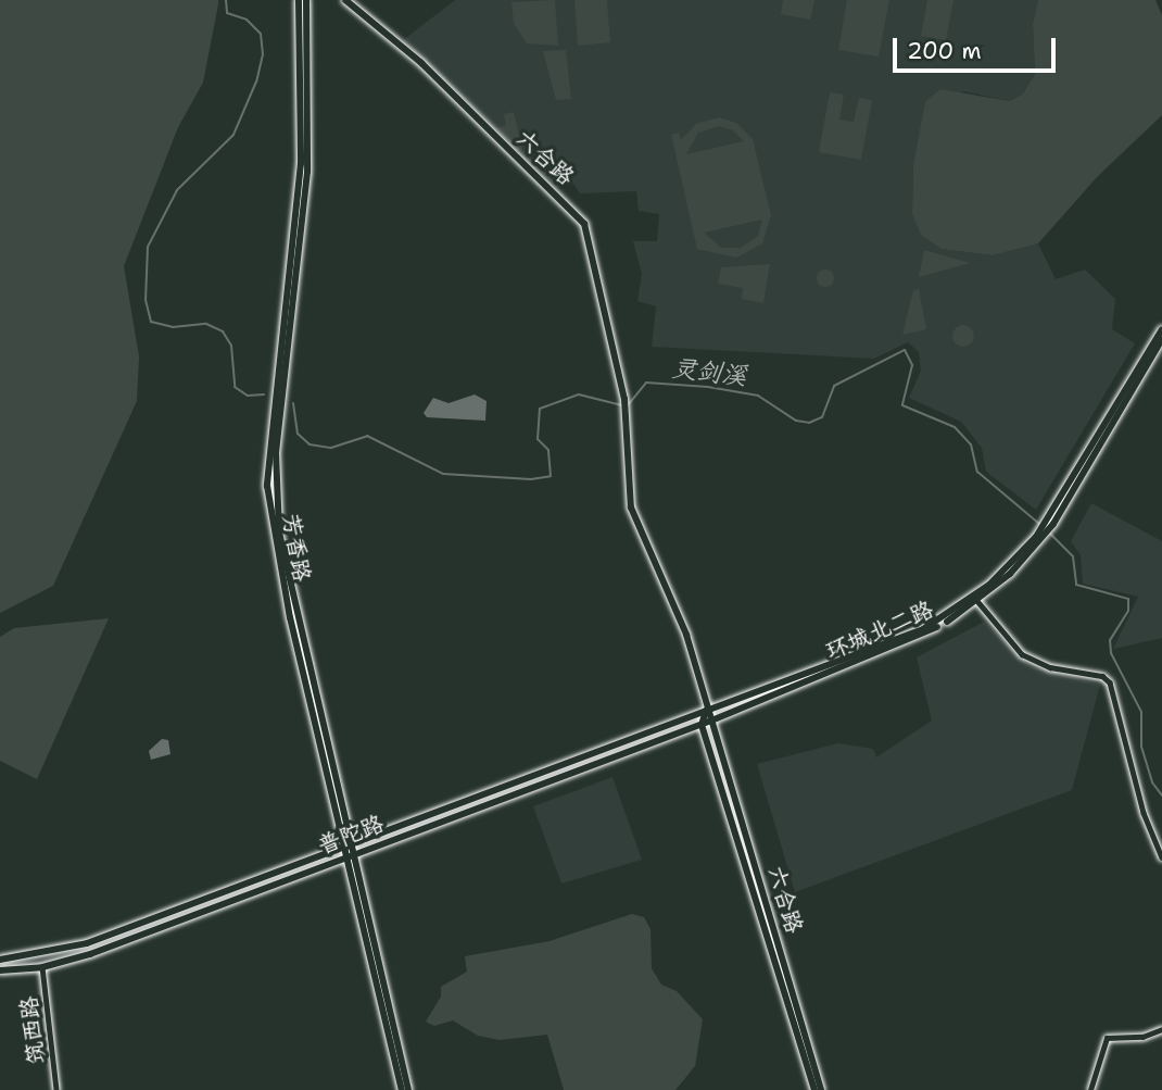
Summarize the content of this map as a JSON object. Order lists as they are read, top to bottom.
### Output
{
  "streets": {
    "main road": [
      "六合路",
      "芳香路",
      "环城北二路",
      "普陀路"
    ],
    "street": ["筑西路"]
  },
  "crossings": [
    ["六合路", "环城北二路"],
    ["六合路", "普陀路"],
    ["芳香路", "普陀路"],
    ["环城北二路", "普陀路"],
    ["普陀路", "筑西路"]
  ],
  "water": ["灵剑溪"],
  "scale_bar": "200 m"
}
